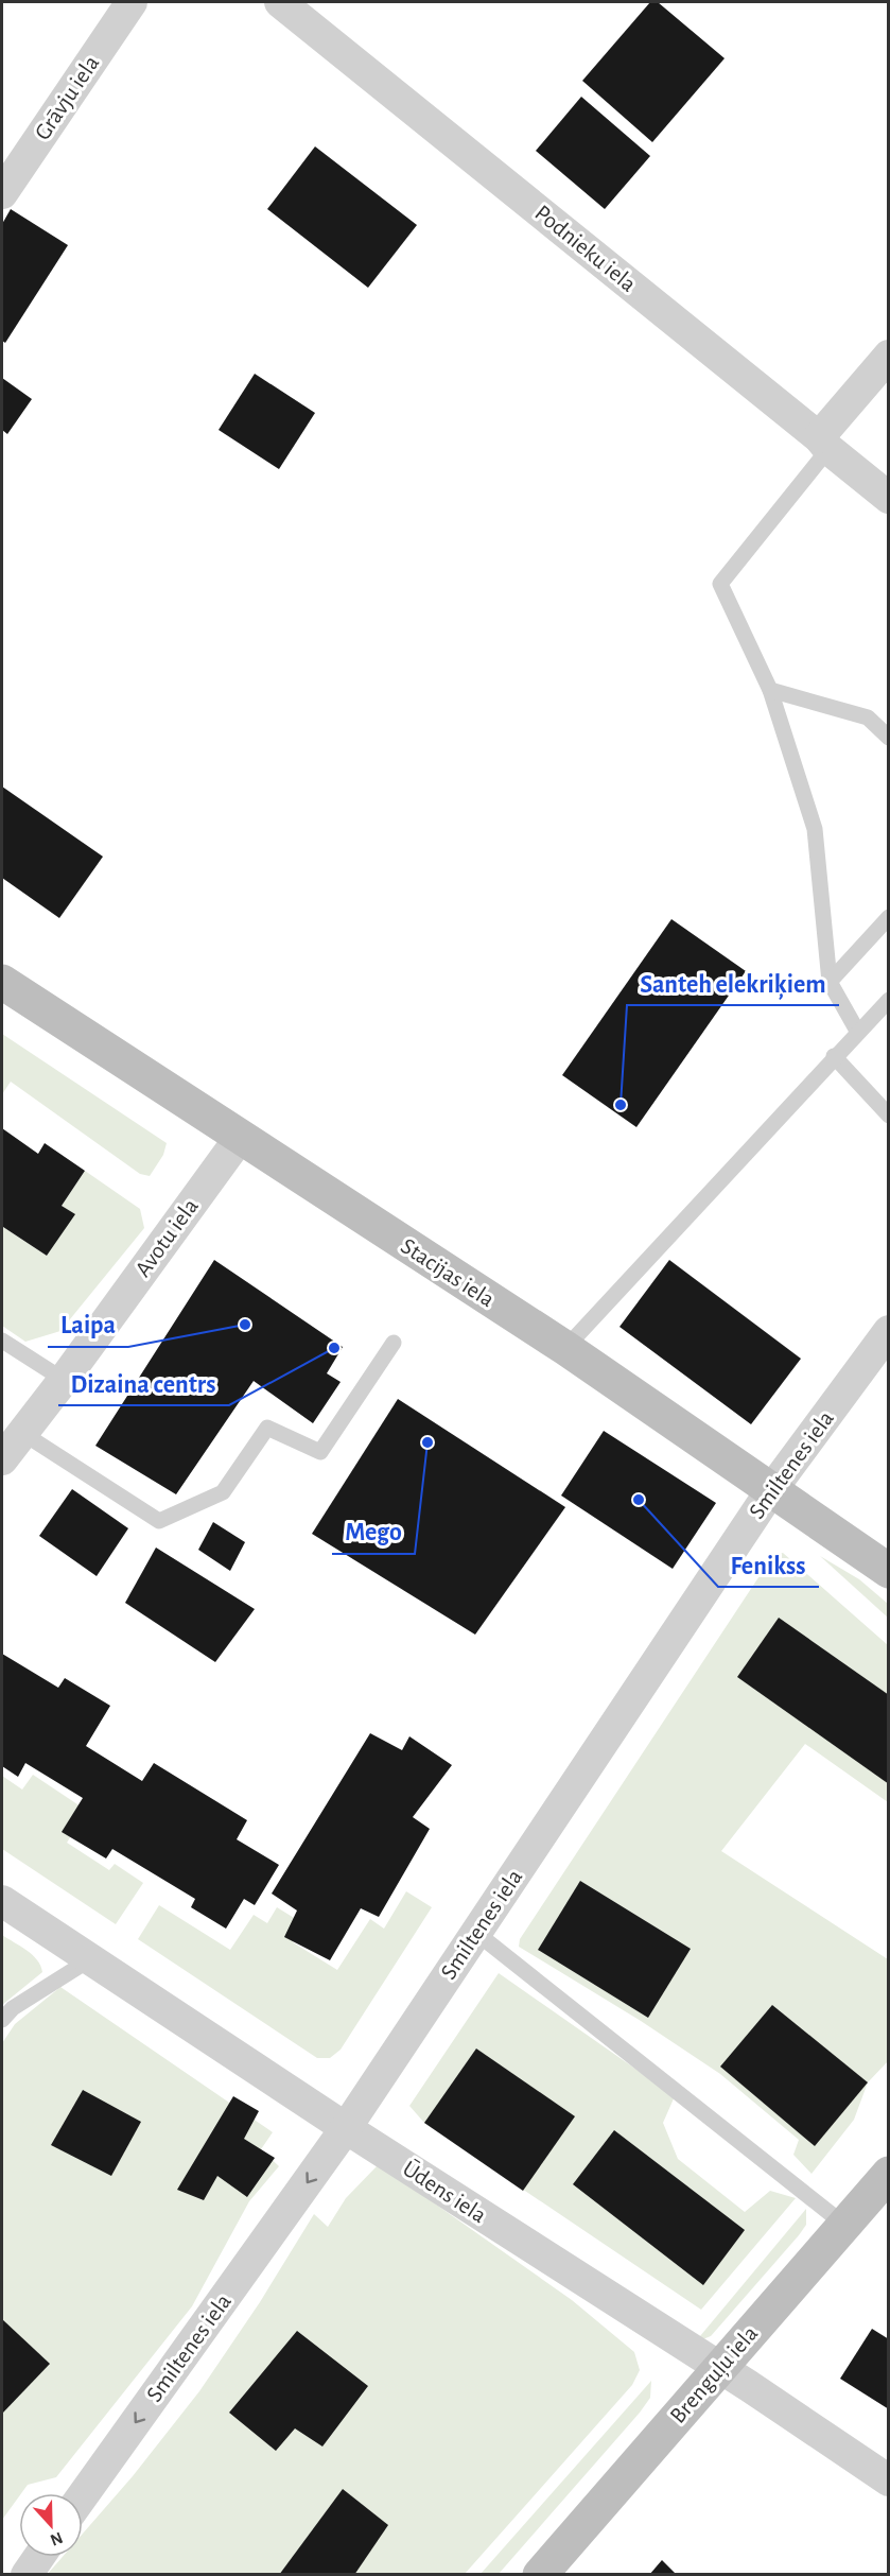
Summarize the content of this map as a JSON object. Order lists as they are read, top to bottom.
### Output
{
  "streets": {
    "main road": ["Stacijas iela", "Brenguļu iela"],
    "street": [
      "Grāvju iela",
      "Podnieku iela",
      "Avotu iela",
      "Smiltenes iela",
      "Ūdens iela"
    ]
  },
  "crossings": [
    ["Avotu iela", "Stacijas iela"],
    ["Stacijas iela", "Smiltenes iela"],
    ["Smiltenes iela", "Ūdens iela"],
    ["Ūdens iela", "Brenguļu iela"]
  ],
  "places": [
    "Santeh elekriķiem",
    "Laipa",
    "Dizaina centrs",
    "Mego",
    "Fenikss"
  ],
  "north": "bottom"
}
